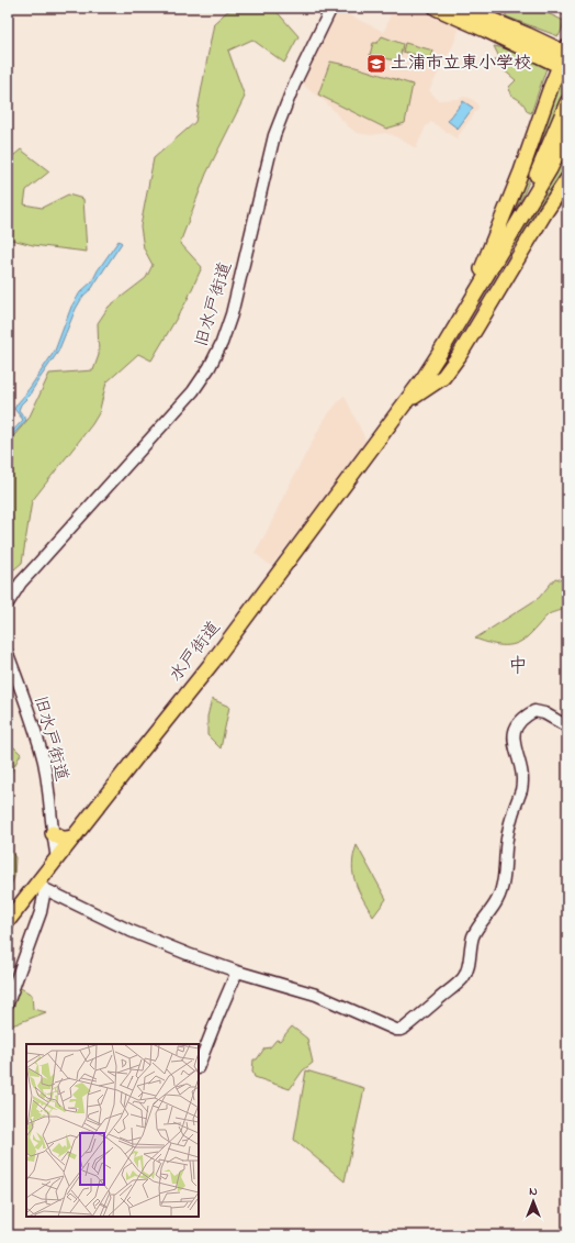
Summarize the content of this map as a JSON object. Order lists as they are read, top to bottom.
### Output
{
  "streets": {
    "highway": ["水戸街道"],
    "street": ["旧水戸街道"]
  },
  "crossings": [
    ["旧水戸街道", "水戸街道"]
  ],
  "districts": ["中"],
  "places": {
    "school or university": ["土浦市立東小学校"]
  },
  "north": "top"
}
